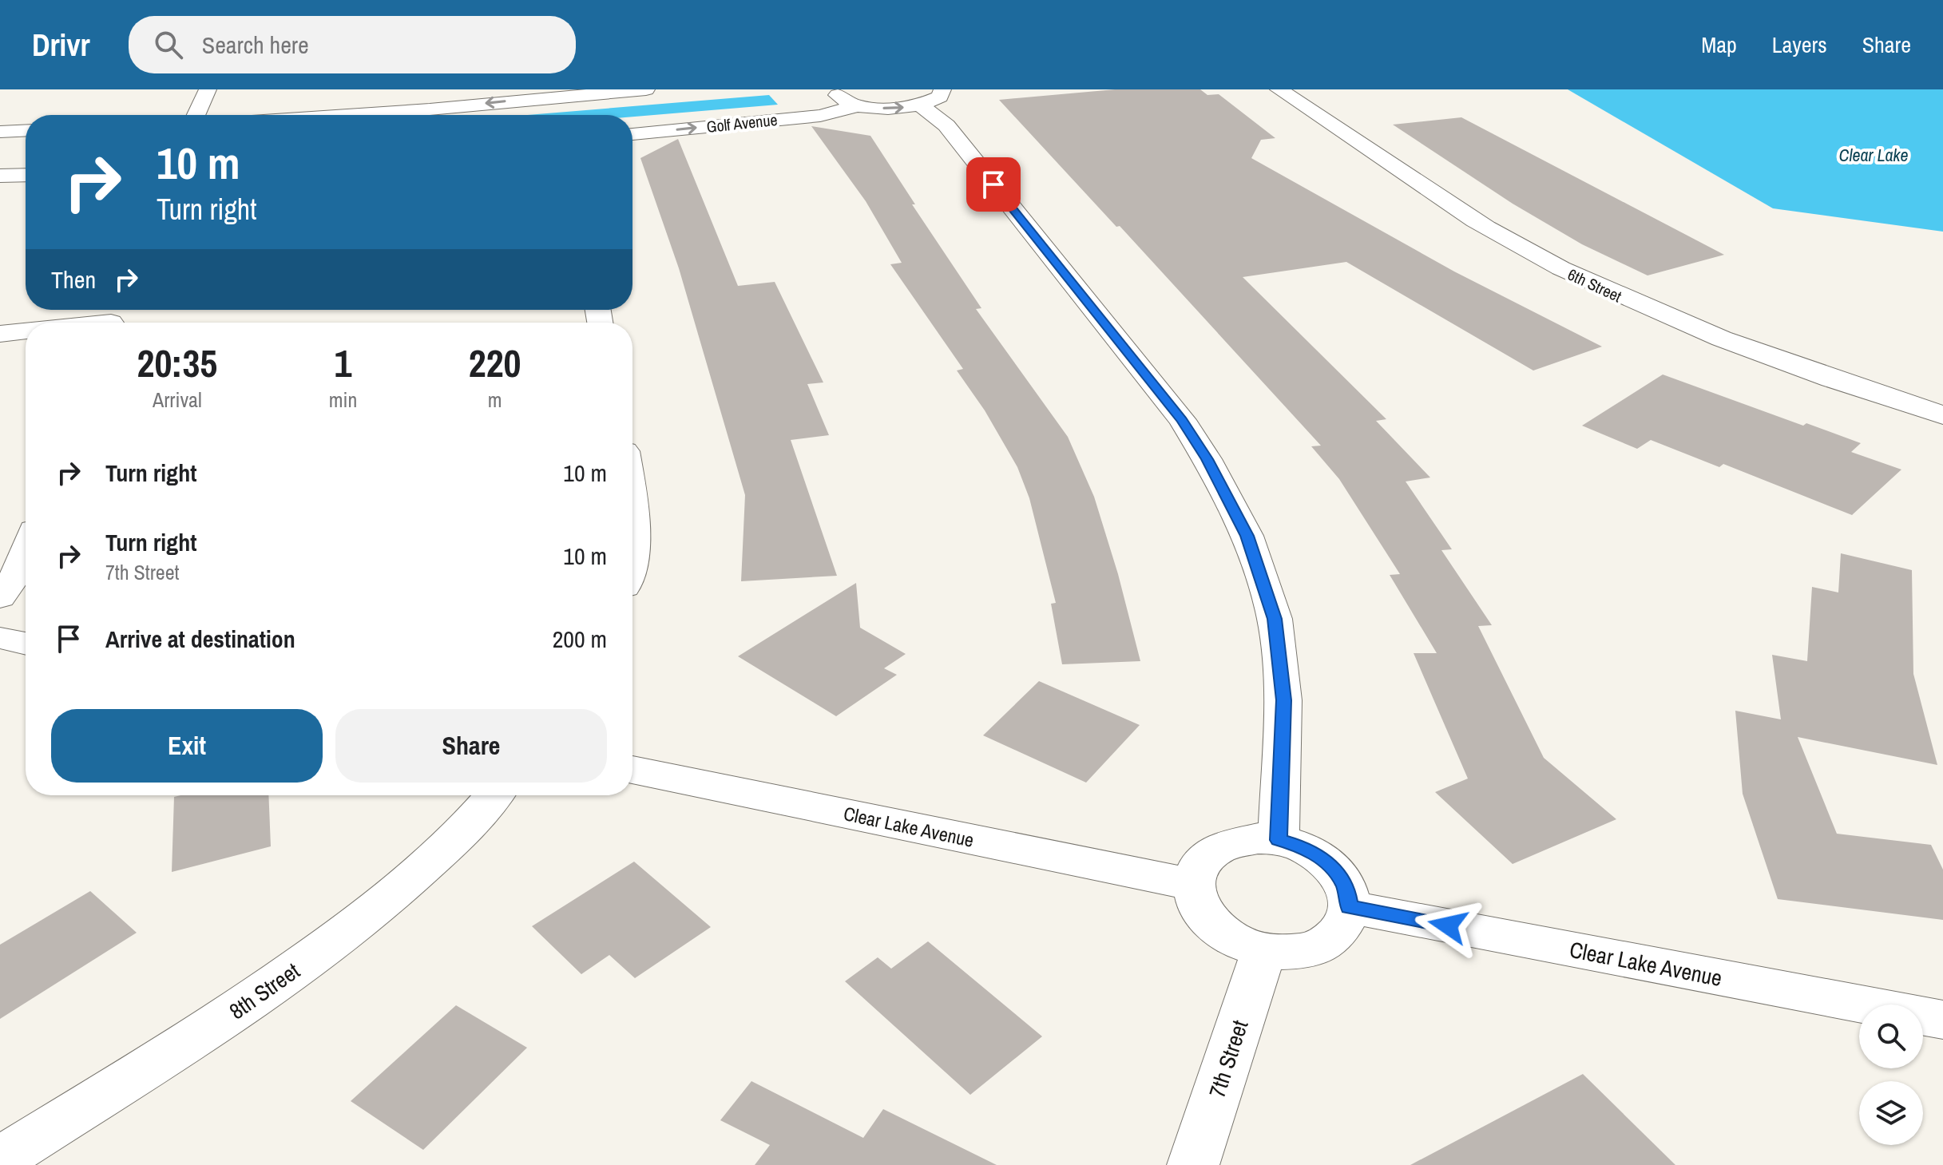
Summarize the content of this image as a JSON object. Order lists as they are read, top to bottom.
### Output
{
  "streets": {
    "street": [
      "Golf Avenue",
      "6th Street",
      "Clear Lake Avenue",
      "8th Street",
      "7th Street"
    ]
  },
  "crossings": [
    ["Clear Lake Avenue", "7th Street"]
  ],
  "one_way": ["Golf Avenue"],
  "water": ["Clear Lake"],
  "page": {
    "header": "Drivr",
    "search": "Search here",
    "nav": ["Map", "Layers", "Share"],
    "turn": ["10 m", "Turn right"],
    "then": "Then",
    "eta": [
      "20:35",
      "Arrival",
      "1",
      "min",
      "220",
      "m"
    ],
    "list": [
      {
        "name": "Turn right",
        "value": "10 m"
      },
      {
        "name": "Turn right",
        "note": "7th Street",
        "value": "10 m"
      },
      {
        "name": "Arrive at destination",
        "value": "200 m"
      }
    ],
    "buttons": ["Exit", "Share"]
  }
}
